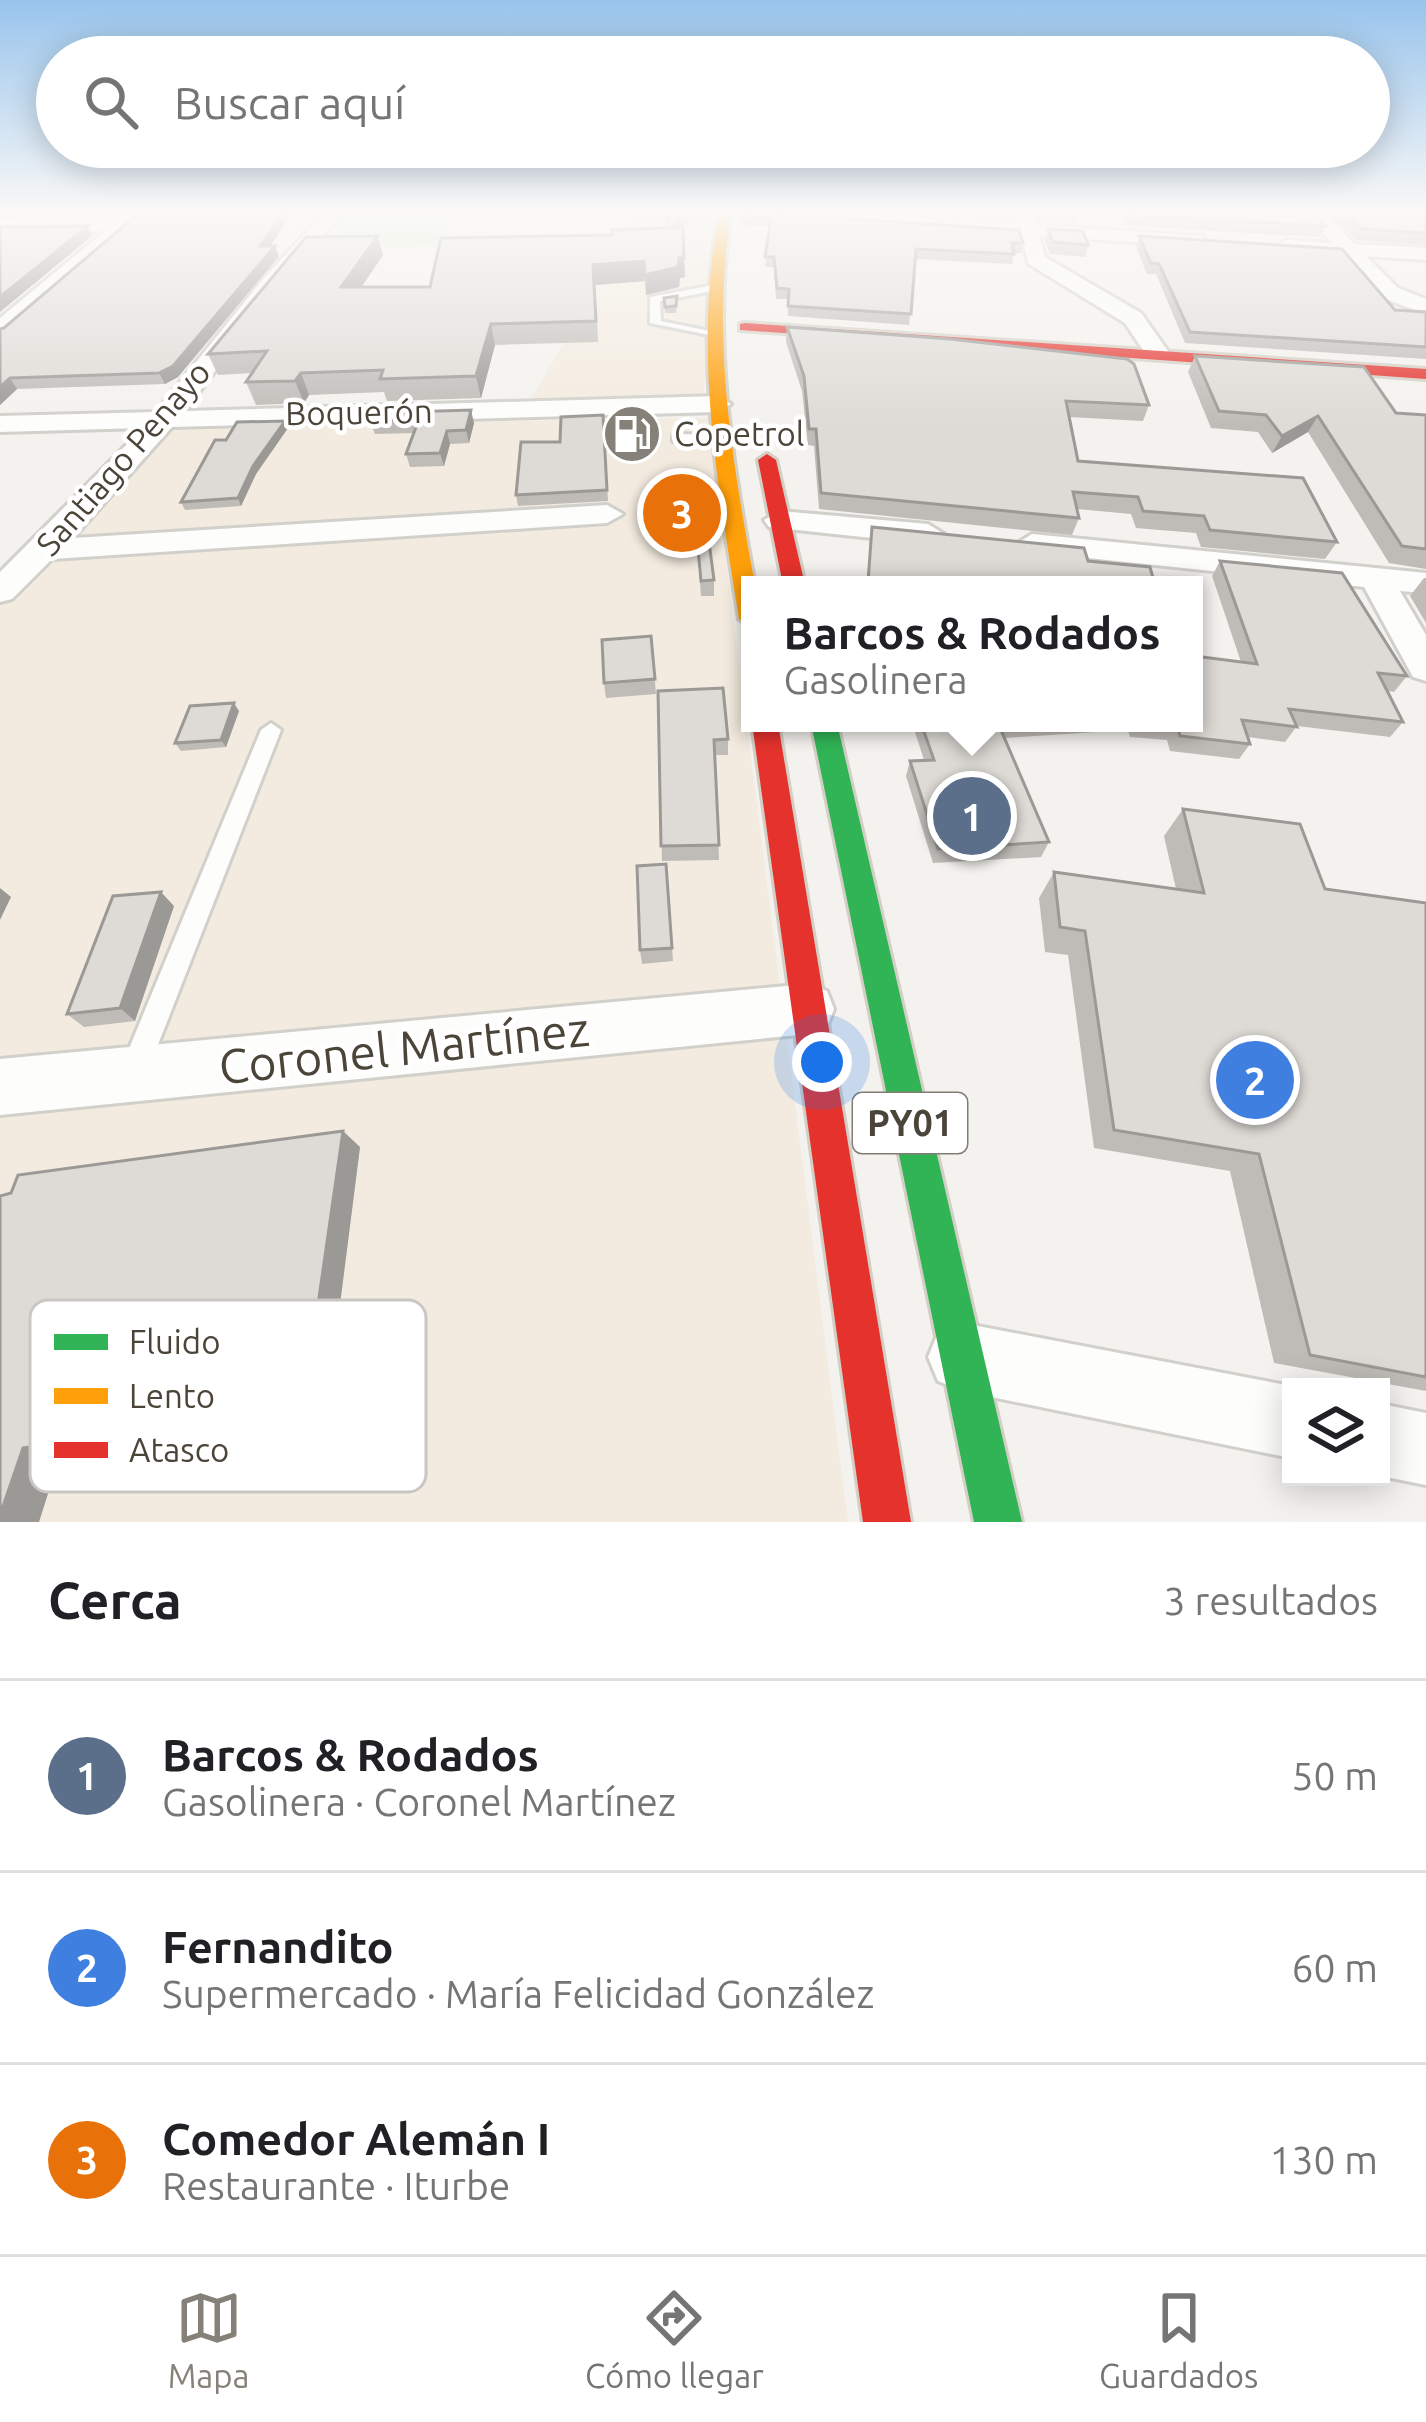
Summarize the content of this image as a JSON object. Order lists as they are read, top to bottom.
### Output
{
  "streets": {
    "main road": ["PY01"],
    "street": ["Boquerón", "Santiago Penayo", "Coronel Martínez"]
  },
  "crossings": [
    ["Boquerón", "Santiago Penayo"],
    ["Coronel Martínez", "PY01"]
  ],
  "places": {
    "fuel station": ["Copetrol"]
  },
  "legend": ["Fluido", "Lento", "Atasco"],
  "page": {
    "search": "Buscar aquí",
    "pins": ["3", "1", "2"],
    "popup": ["Barcos & Rodados", "Gasolinera"],
    "heading": ["Cerca", "3 resultados"],
    "list": [
      {
        "mark": "1",
        "name": "Barcos & Rodados",
        "note": "Gasolinera · Coronel Martínez",
        "value": "50 m"
      },
      {
        "mark": "2",
        "name": "Fernandito",
        "note": "Supermercado · María Felicidad González",
        "value": "60 m"
      },
      {
        "mark": "3",
        "name": "Comedor Alemán I",
        "note": "Restaurante · Iturbe",
        "value": "130 m"
      }
    ],
    "nav": ["Mapa", "Cómo llegar", "Guardados"]
  }
}
